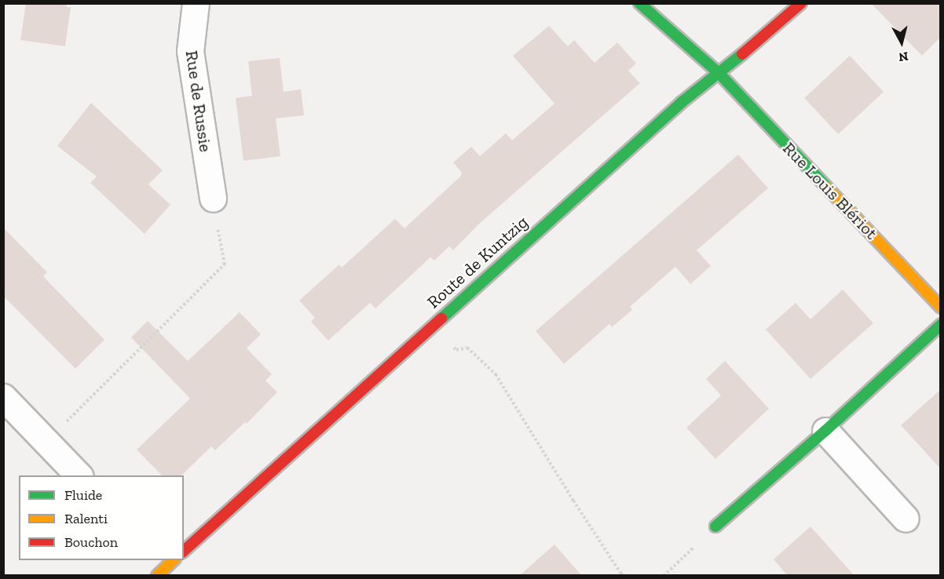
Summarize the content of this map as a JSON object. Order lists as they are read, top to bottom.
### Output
{
  "streets": {
    "street": ["Rue de Russie", "Rue Louis Blériot", "Route de Kuntzig"]
  },
  "crossings": [
    ["Rue Louis Blériot", "Route de Kuntzig"]
  ],
  "legend": ["Fluide", "Ralenti", "Bouchon"],
  "north": "bottom"
}
